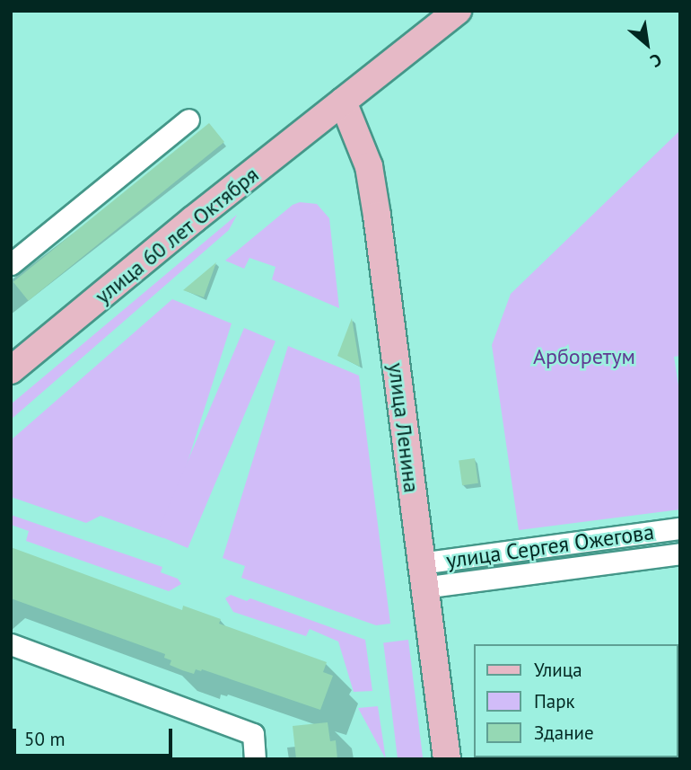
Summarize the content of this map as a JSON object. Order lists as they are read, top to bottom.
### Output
{
  "streets": {
    "main road": ["улица 60 лет Октября", "улица Ленина"],
    "street": ["улица Сергея Ожегова"]
  },
  "crossings": [
    ["улица 60 лет Октября", "улица Ленина"],
    ["улица Ленина", "улица Сергея Ожегова"]
  ],
  "parks": ["Арборетум"],
  "legend": ["Улица", "Парк", "Здание"],
  "scale_bar": "50 m",
  "north": "bottom right"
}
